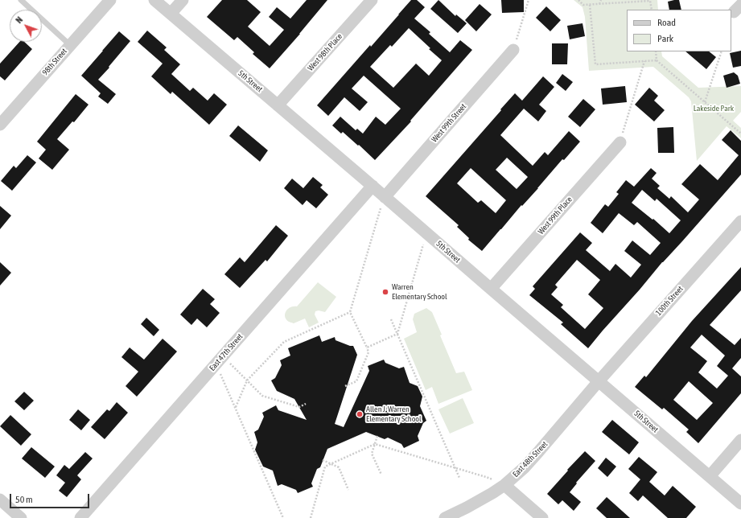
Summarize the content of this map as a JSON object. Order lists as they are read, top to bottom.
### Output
{
  "streets": {
    "street": [
      "West 98th Place",
      "98th Street",
      "5th Street",
      "West 99th Street",
      "West 99th Place",
      "100th Street",
      "East 47th Street",
      "East 48th Street"
    ]
  },
  "crossings": [
    ["West 98th Place", "5th Street"],
    ["5th Street", "West 99th Street"],
    ["5th Street", "West 99th Place"],
    ["5th Street", "100th Street"],
    ["5th Street", "East 47th Street"],
    ["5th Street", "East 48th Street"],
    ["100th Street", "East 48th Street"]
  ],
  "parks": ["Lakeside Park"],
  "places": ["Warren Elementary School", "Allen J. Warren Elementary School"],
  "legend": ["Road", "Park"],
  "scale_bar": "50 m",
  "north": "top left"
}
